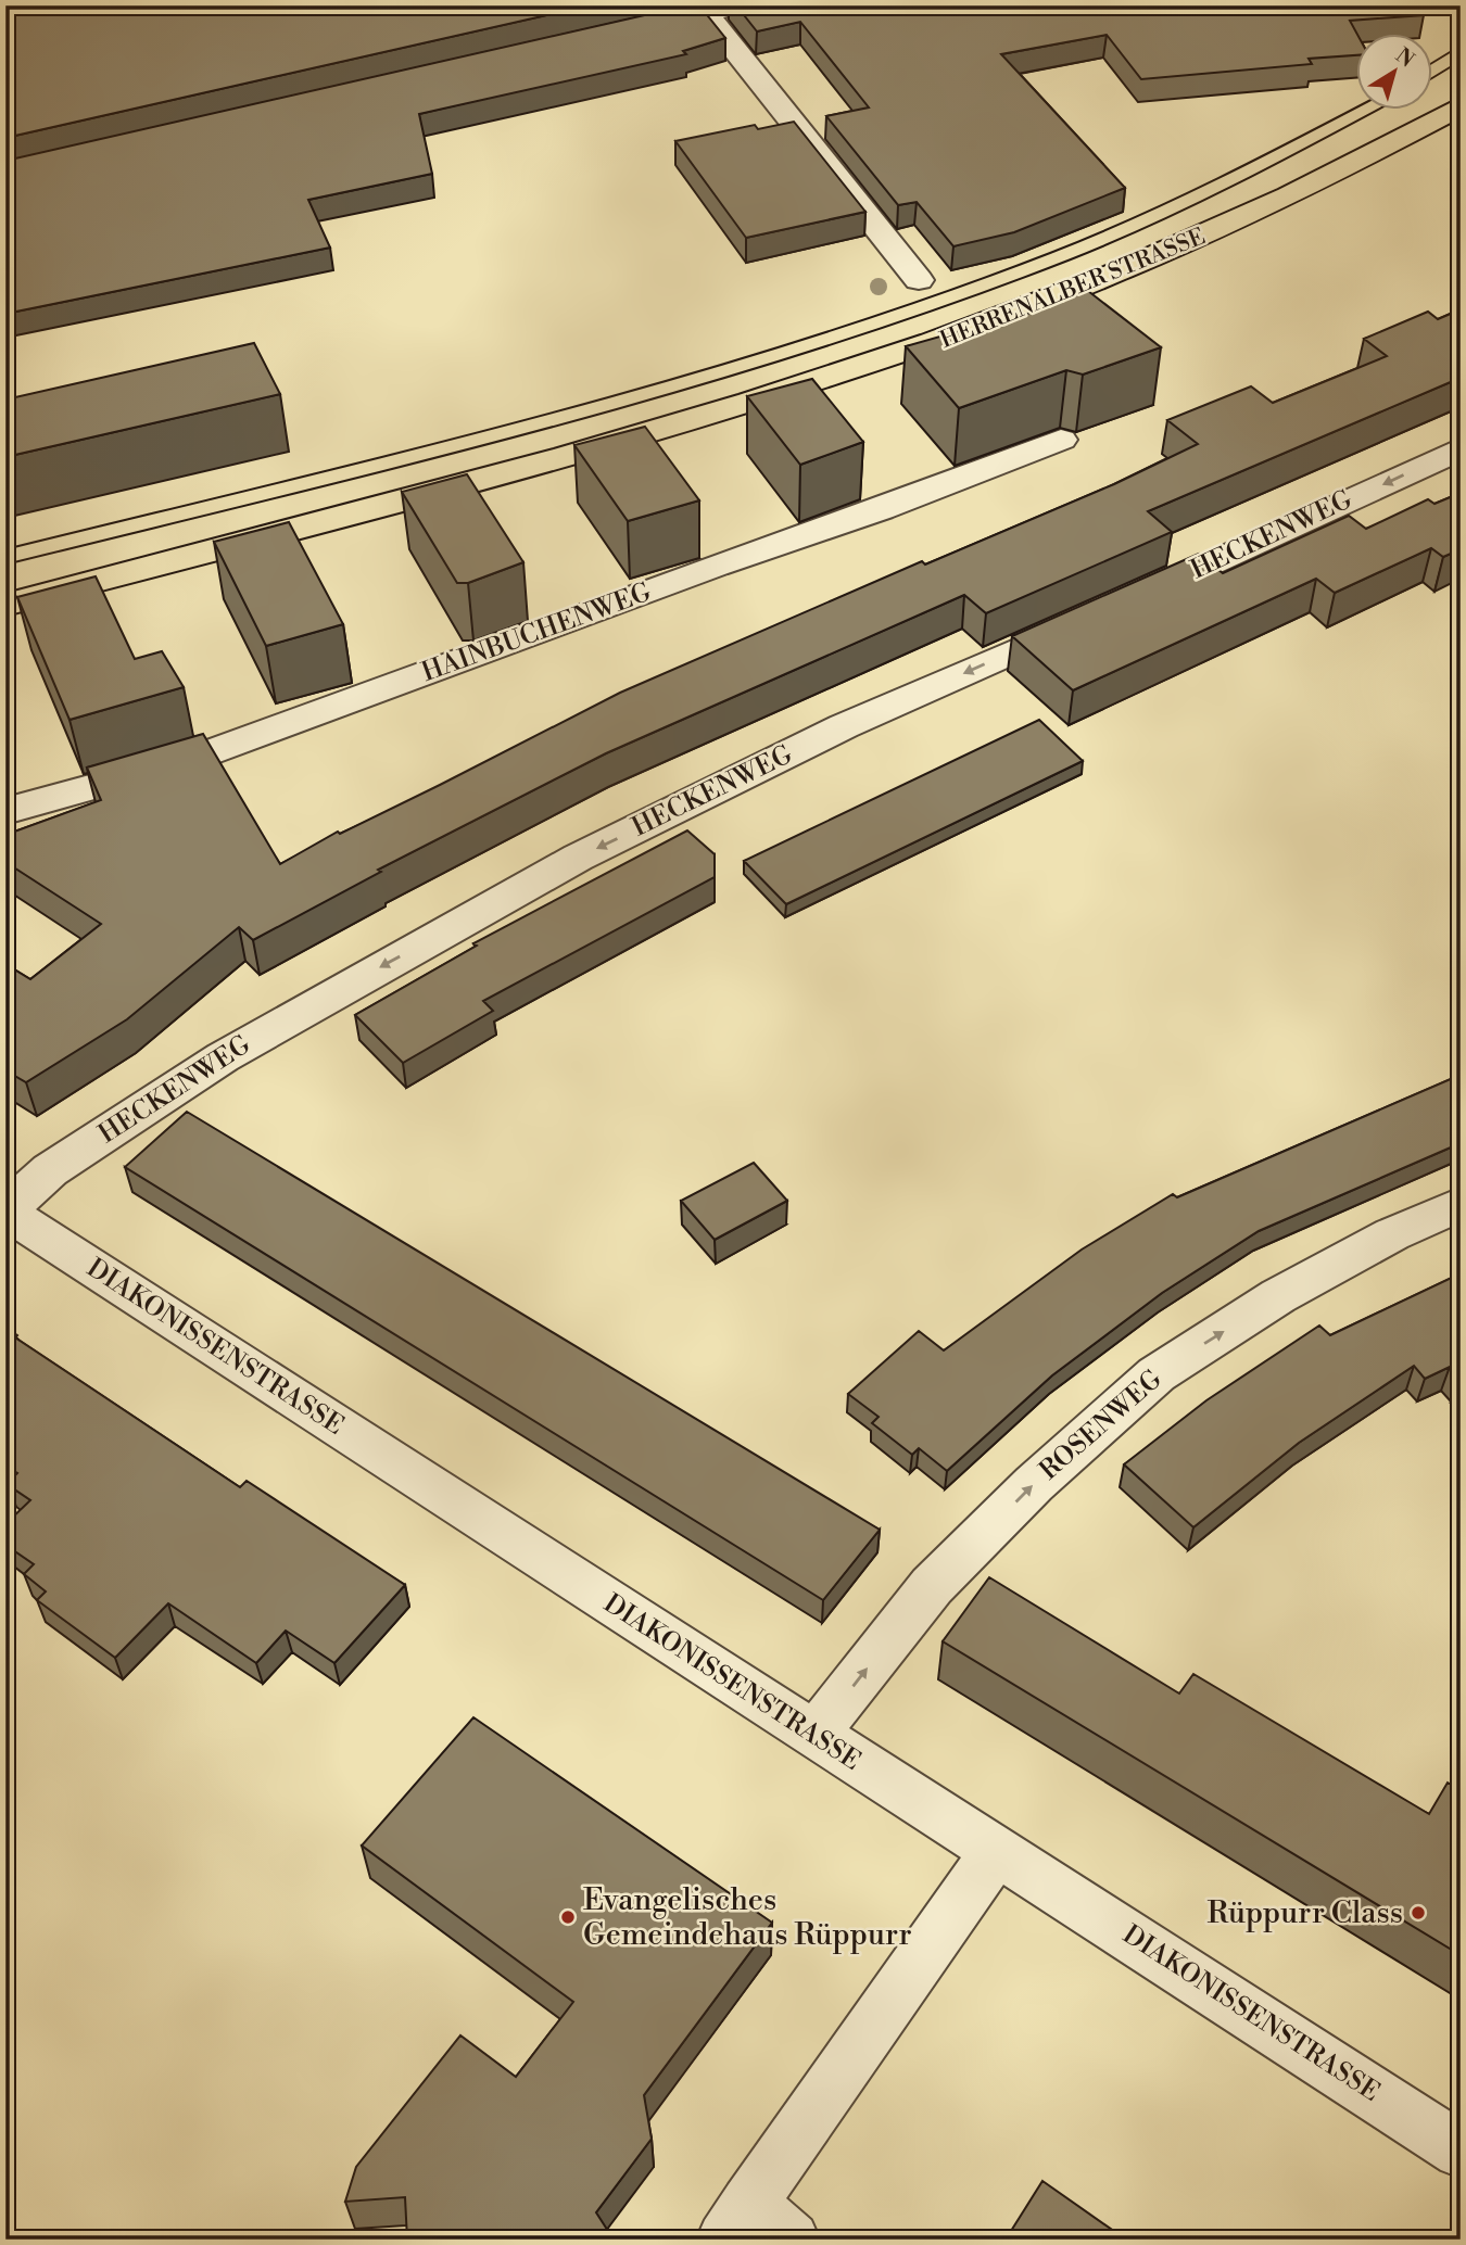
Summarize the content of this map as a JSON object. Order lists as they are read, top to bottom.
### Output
{
  "streets": {
    "main road": ["HERRENALBER STRASSE"],
    "street": [
      "HECKENWEG",
      "HAINBUCHENWEG",
      "DIAKONISSENSTRASSE",
      "ROSENWEG"
    ]
  },
  "crossings": [
    ["HECKENWEG", "DIAKONISSENSTRASSE"],
    ["DIAKONISSENSTRASSE", "ROSENWEG"]
  ],
  "one_way": ["HECKENWEG", "ROSENWEG"],
  "places": ["Rüppurr Class", "Evangelisches Gemeindehaus Rüppurr"],
  "north": "top right"
}
